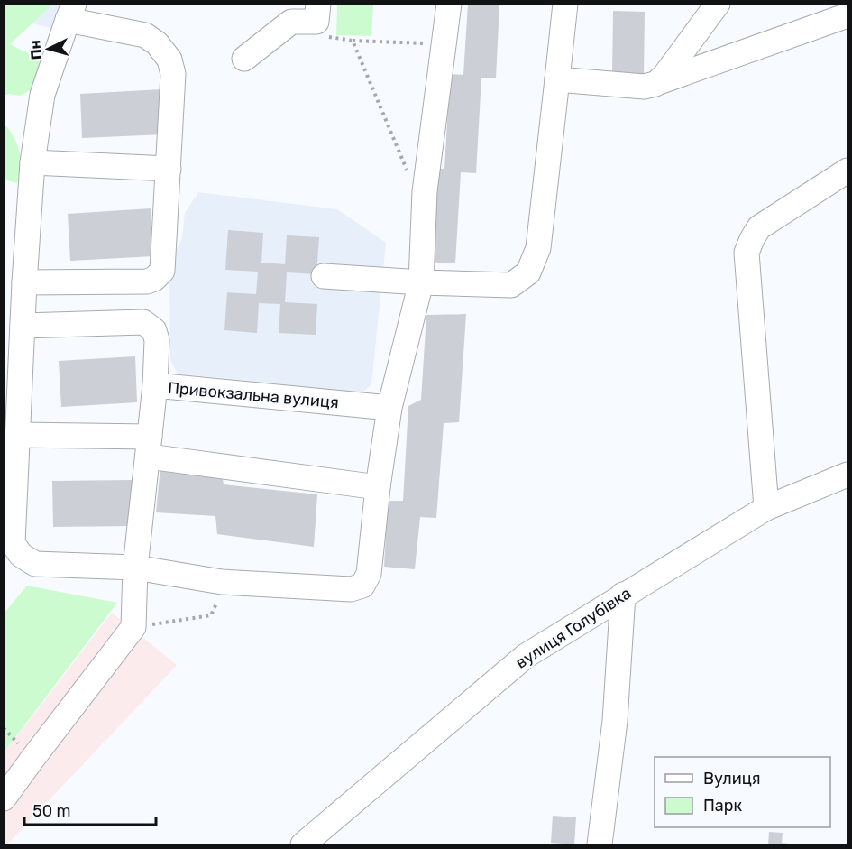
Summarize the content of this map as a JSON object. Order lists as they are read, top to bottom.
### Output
{
  "streets": {
    "street": ["Привокзальна вулиця", "вулиця Голубівка"]
  },
  "legend": ["Вулиця", "Парк"],
  "scale_bar": "50 m",
  "north": "left"
}
